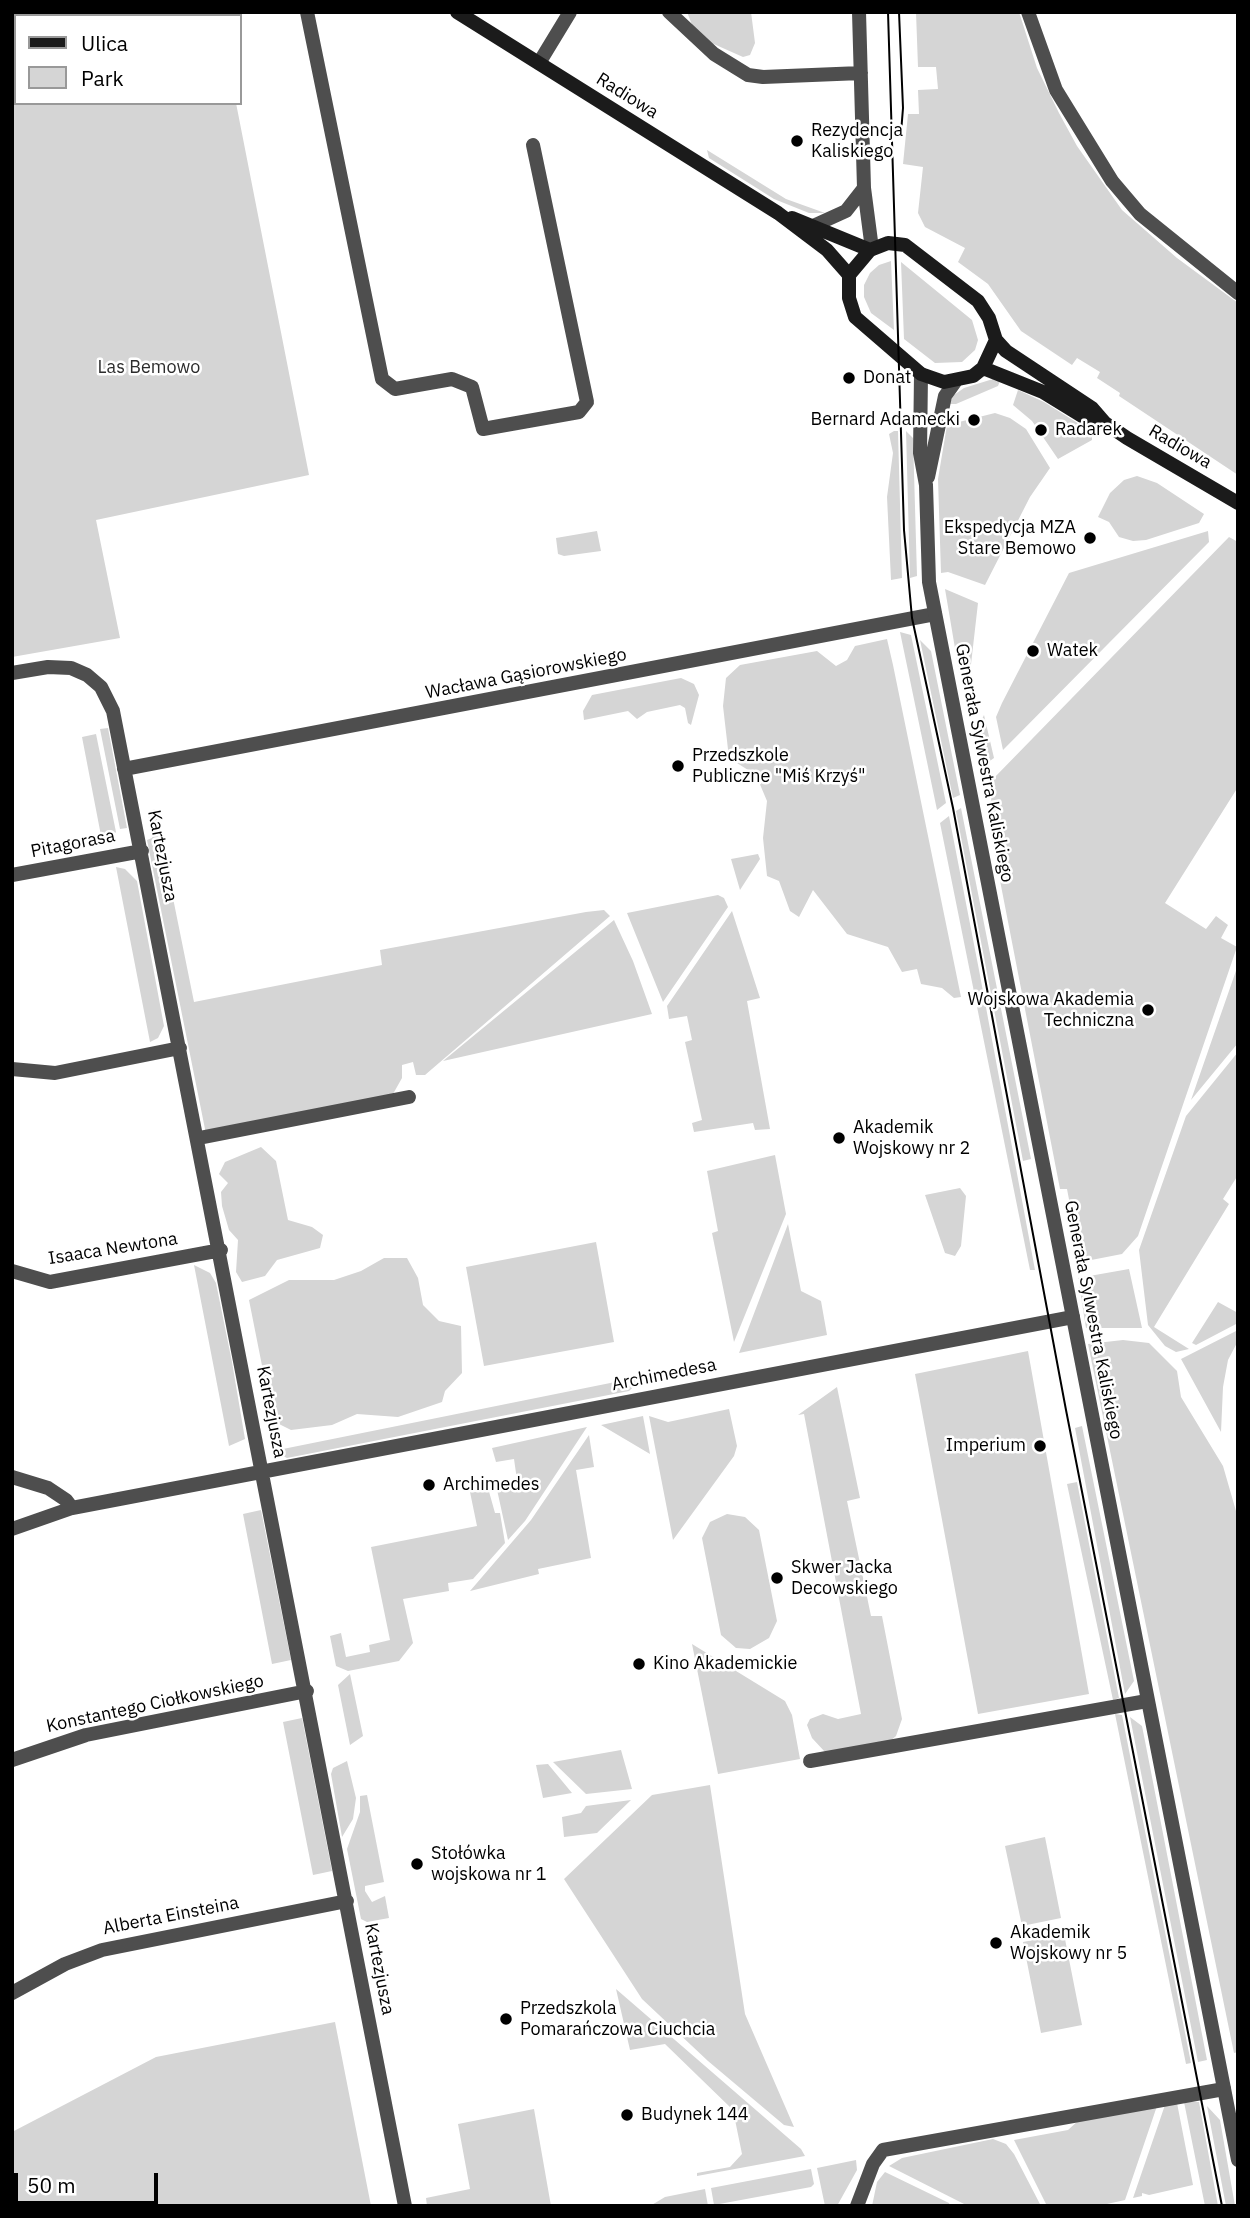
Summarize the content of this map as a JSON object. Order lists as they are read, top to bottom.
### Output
{
  "streets": {
    "main road": ["Radiowa"],
    "street": [
      "Wacława Gąsiorowskiego",
      "Generała Sylwestra Kaliskiego",
      "Pitagorasa",
      "Kartezjusza",
      "Isaaca Newtona",
      "Archimedesa",
      "Konstantego Ciołkowskiego",
      "Alberta Einsteina"
    ]
  },
  "crossings": [
    ["Radiowa", "Generała Sylwestra Kaliskiego"],
    ["Wacława Gąsiorowskiego", "Generała Sylwestra Kaliskiego"],
    ["Wacława Gąsiorowskiego", "Kartezjusza"],
    ["Generała Sylwestra Kaliskiego", "Archimedesa"],
    ["Pitagorasa", "Kartezjusza"],
    ["Kartezjusza", "Isaaca Newtona"],
    ["Kartezjusza", "Archimedesa"],
    ["Kartezjusza", "Konstantego Ciołkowskiego"],
    ["Kartezjusza", "Alberta Einsteina"]
  ],
  "parks": ["Las Bemowo"],
  "places": [
    "Rezydencja Kaliskiego",
    "Donat",
    "Bernard Adamecki",
    "Radarek",
    "Ekspedycja MZA Stare Bemowo",
    "Watek",
    "Przedszkole Publiczne \"Miś Krzyś\"",
    "Wojskowa Akademia Techniczna",
    "Akademik Wojskowy nr 2",
    "Imperium",
    "Archimedes",
    "Skwer Jacka Decowskiego",
    "Kino Akademickie",
    "Stołówka wojskowa nr 1",
    "Akademik Wojskowy nr 5",
    "Przedszkola Pomarańczowa Ciuchcia",
    "Budynek 144"
  ],
  "legend": ["Ulica", "Park"],
  "scale_bar": "50 m"
}
